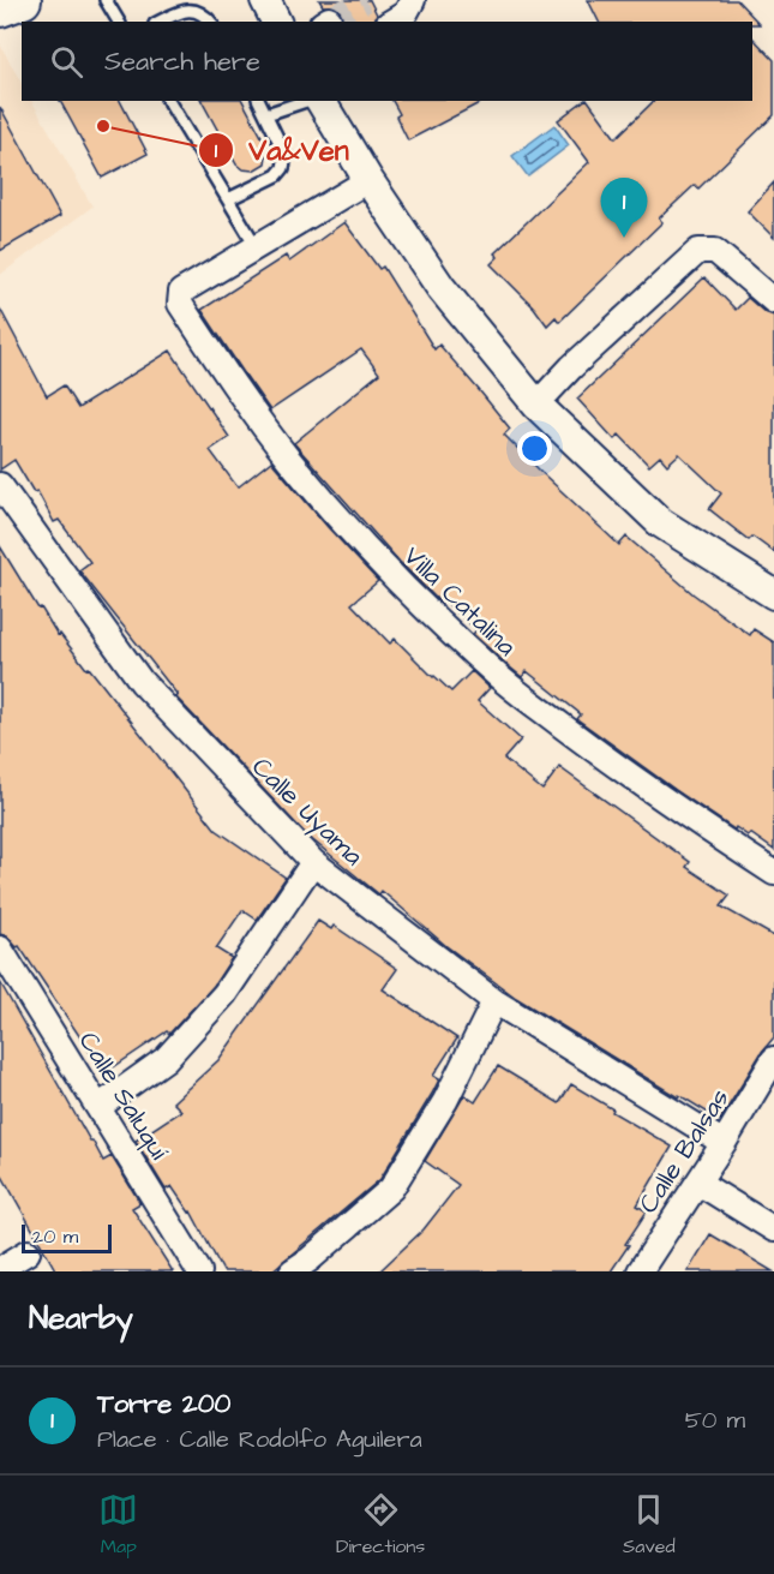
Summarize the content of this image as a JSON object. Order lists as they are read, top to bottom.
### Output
{
  "streets": {
    "street": [
      "Villa Catalina",
      "Calle Uyama",
      "Calle Saluquí",
      "Calle Balsas"
    ]
  },
  "crossings": [
    ["Calle Uyama", "Calle Balsas"]
  ],
  "places": ["Va&Ven"],
  "scale_bar": "20 m",
  "page": {
    "search": "Search here",
    "pins": "1",
    "scale": "20 m",
    "heading": "Nearby",
    "list": [
      {
        "mark": "1",
        "name": "Torre 200",
        "note": "Place · Calle Rodolfo Aguilera",
        "value": "50 m"
      }
    ],
    "nav": ["Map", "Directions", "Saved"]
  }
}
